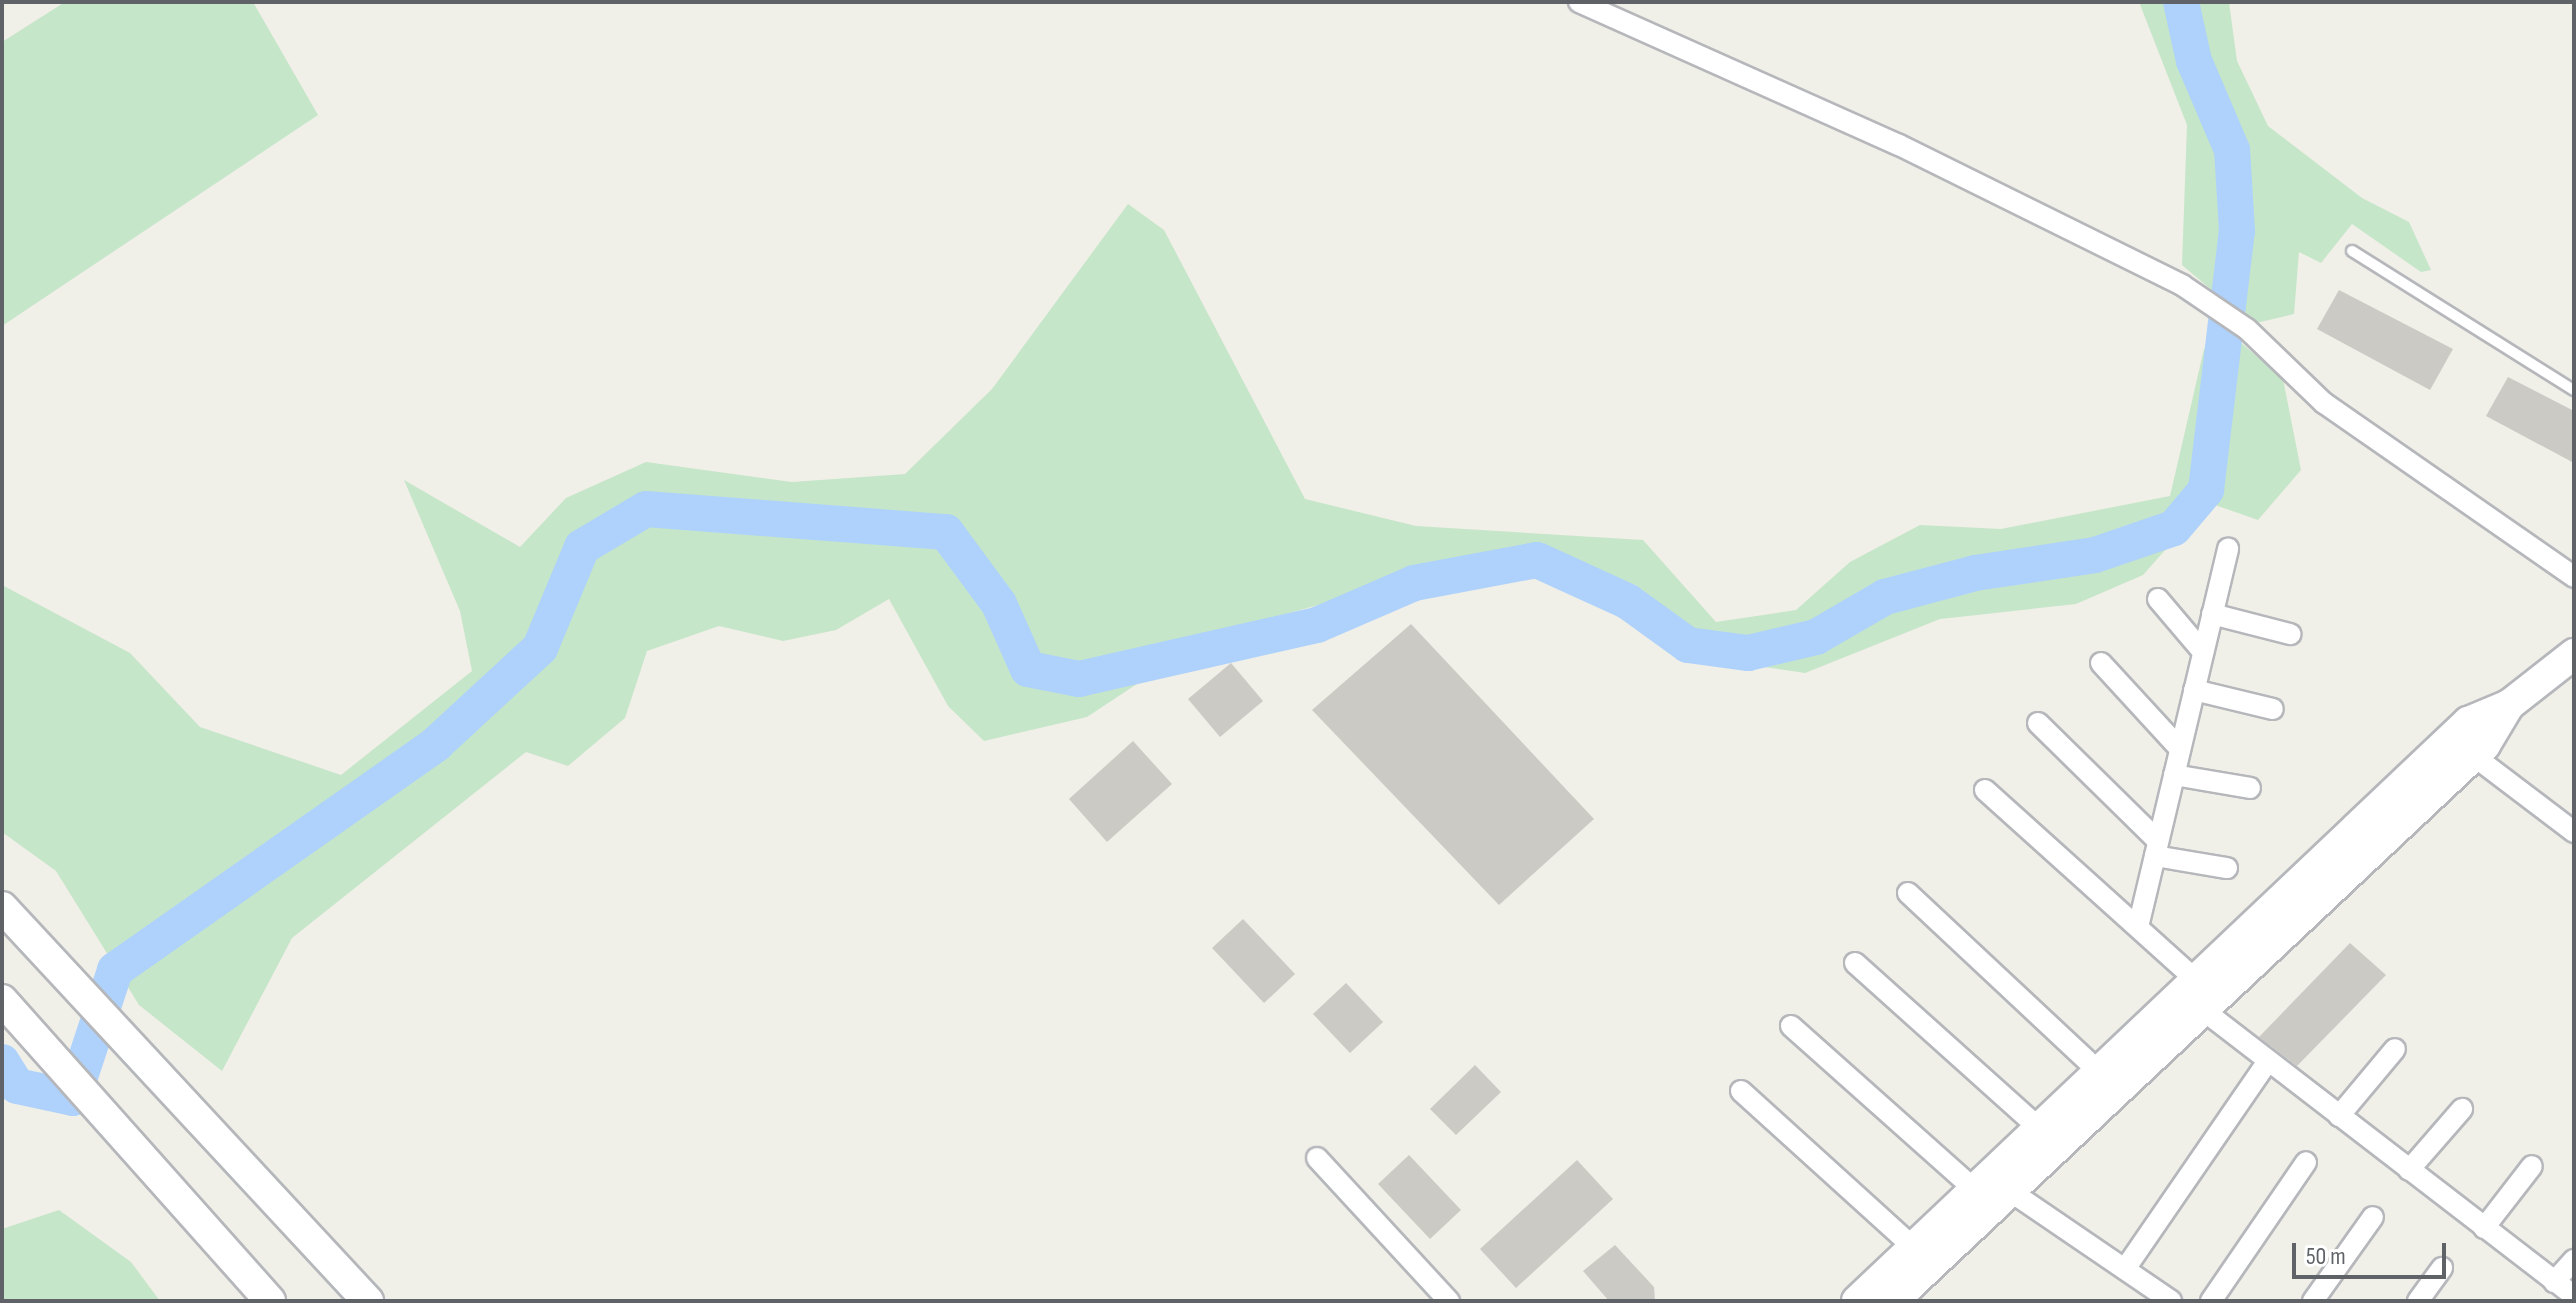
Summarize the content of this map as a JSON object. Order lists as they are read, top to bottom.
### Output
{
  "scale_bar": "50 m"
}
